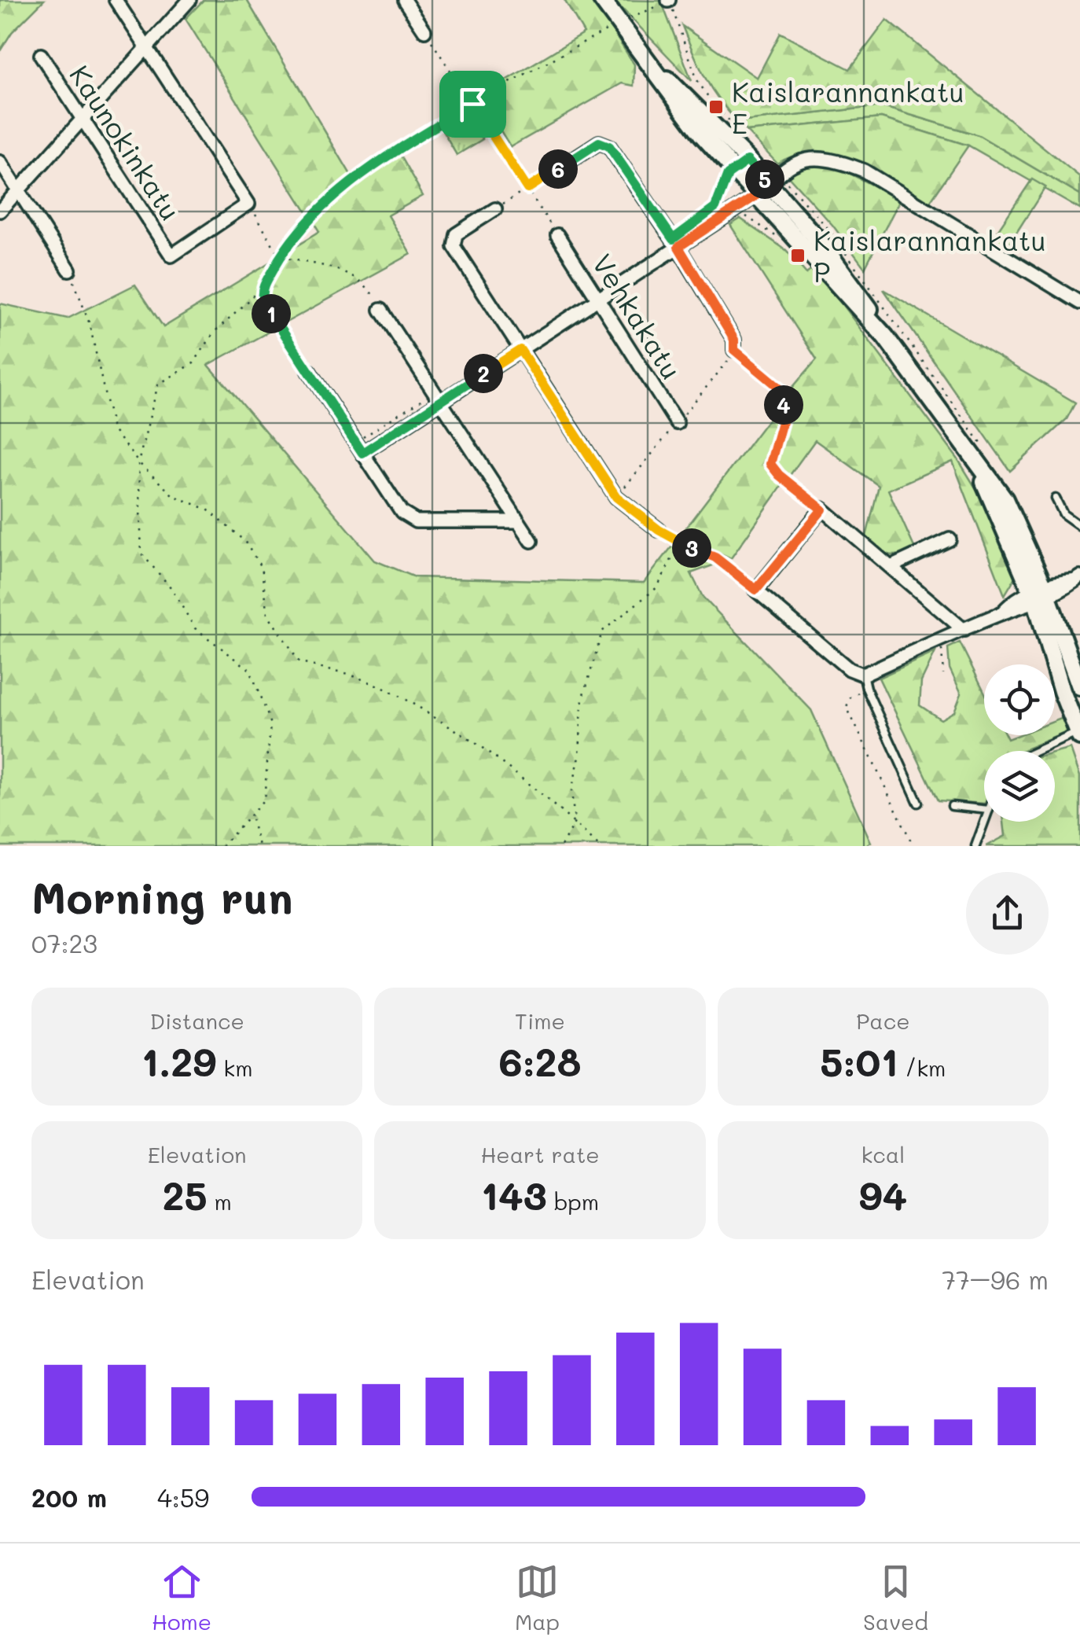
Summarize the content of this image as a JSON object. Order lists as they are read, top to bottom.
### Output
{
  "streets": {
    "street": ["Kaunokinkatu", "Vehkakatu"]
  },
  "places": {
    "transit": ["Kaislarannankatu E", "Kaislarannankatu P"]
  },
  "page": {
    "pins": [
      "6",
      "5",
      "1",
      "2",
      "4",
      "3"
    ],
    "heading": ["Morning run", "07:23"],
    "stats": [
      ["Distance", "1.29 km"],
      ["Time", "6:28"],
      ["Pace", "5:01 /km"],
      ["Elevation", "25 m"],
      ["Heart rate", "143 bpm"],
      ["kcal", "94"]
    ],
    "chart": ["Elevation", "77–96 m"],
    "list": [
      {
        "name": "200 m",
        "note": "4:59"
      }
    ],
    "tabs": ["Home", "Map", "Saved"]
  }
}
